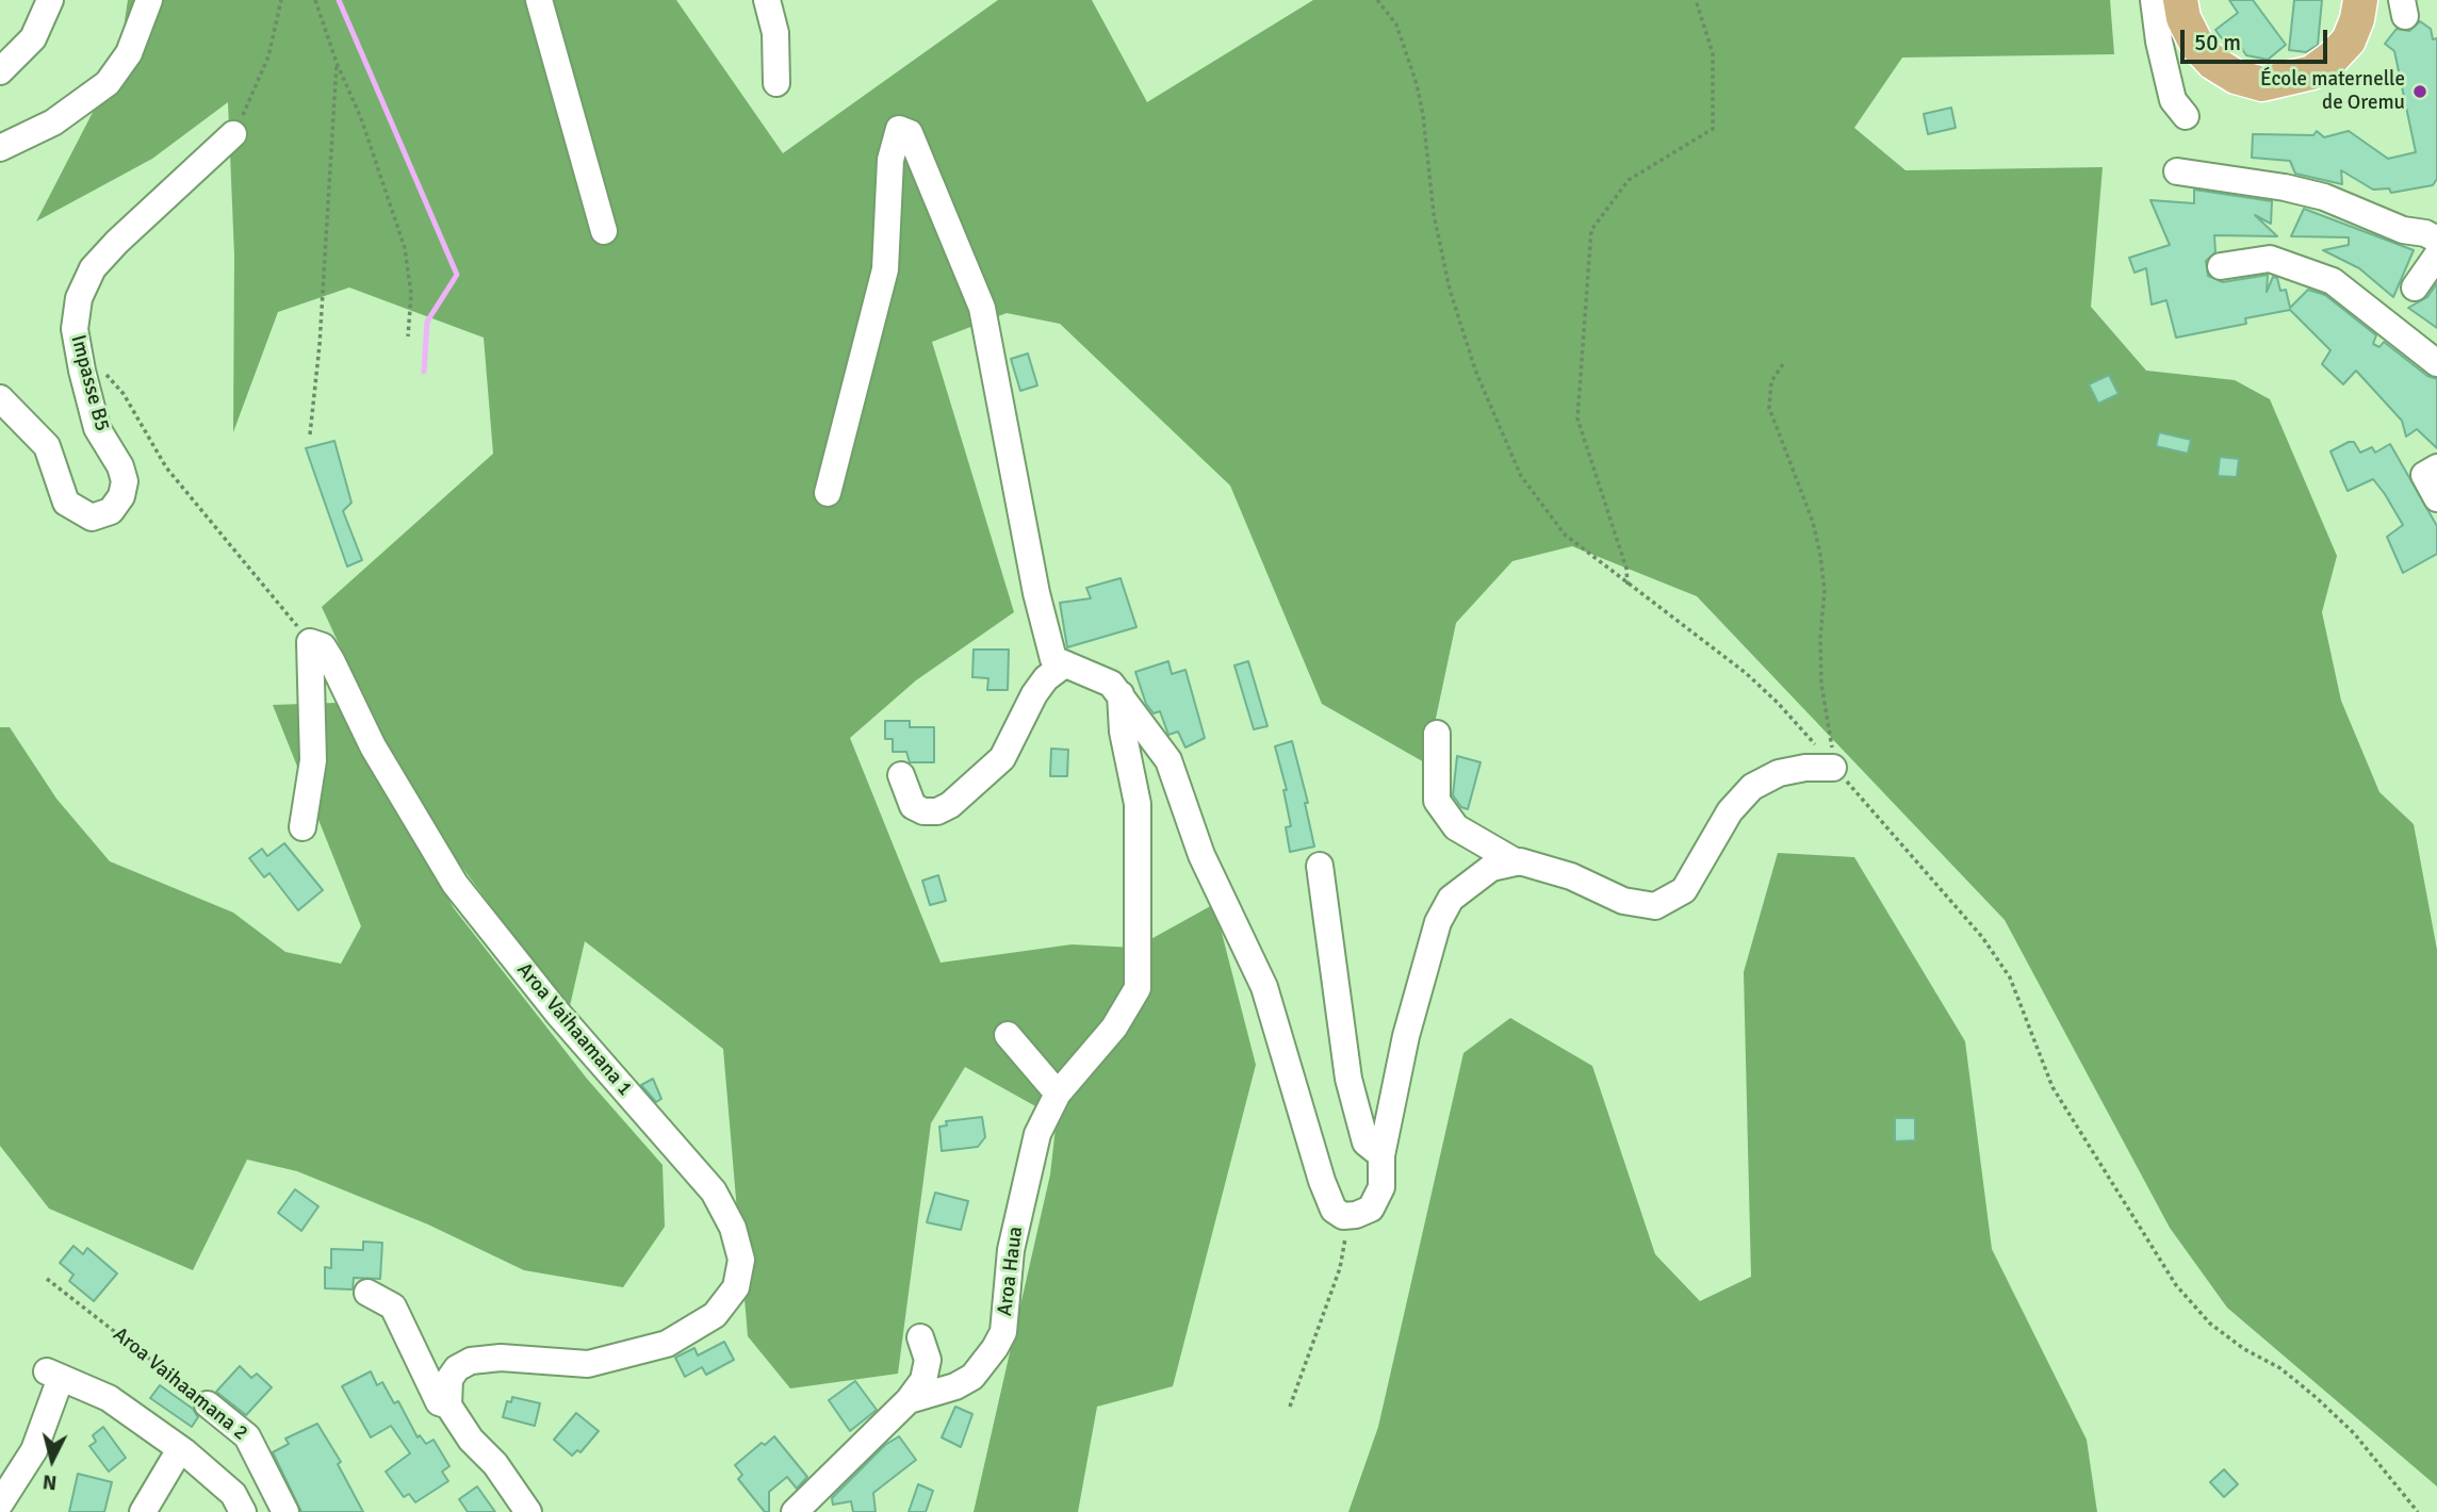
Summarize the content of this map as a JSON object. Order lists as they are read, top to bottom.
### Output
{
  "streets": {
    "street": [
      "Impasse B5",
      "Aroa Vaihaamana 1",
      "Aroa Haua",
      "Aroa Vaihaamana 2"
    ]
  },
  "places": ["École maternelle de Oremu"],
  "scale_bar": "50 m",
  "north": "bottom"
}
